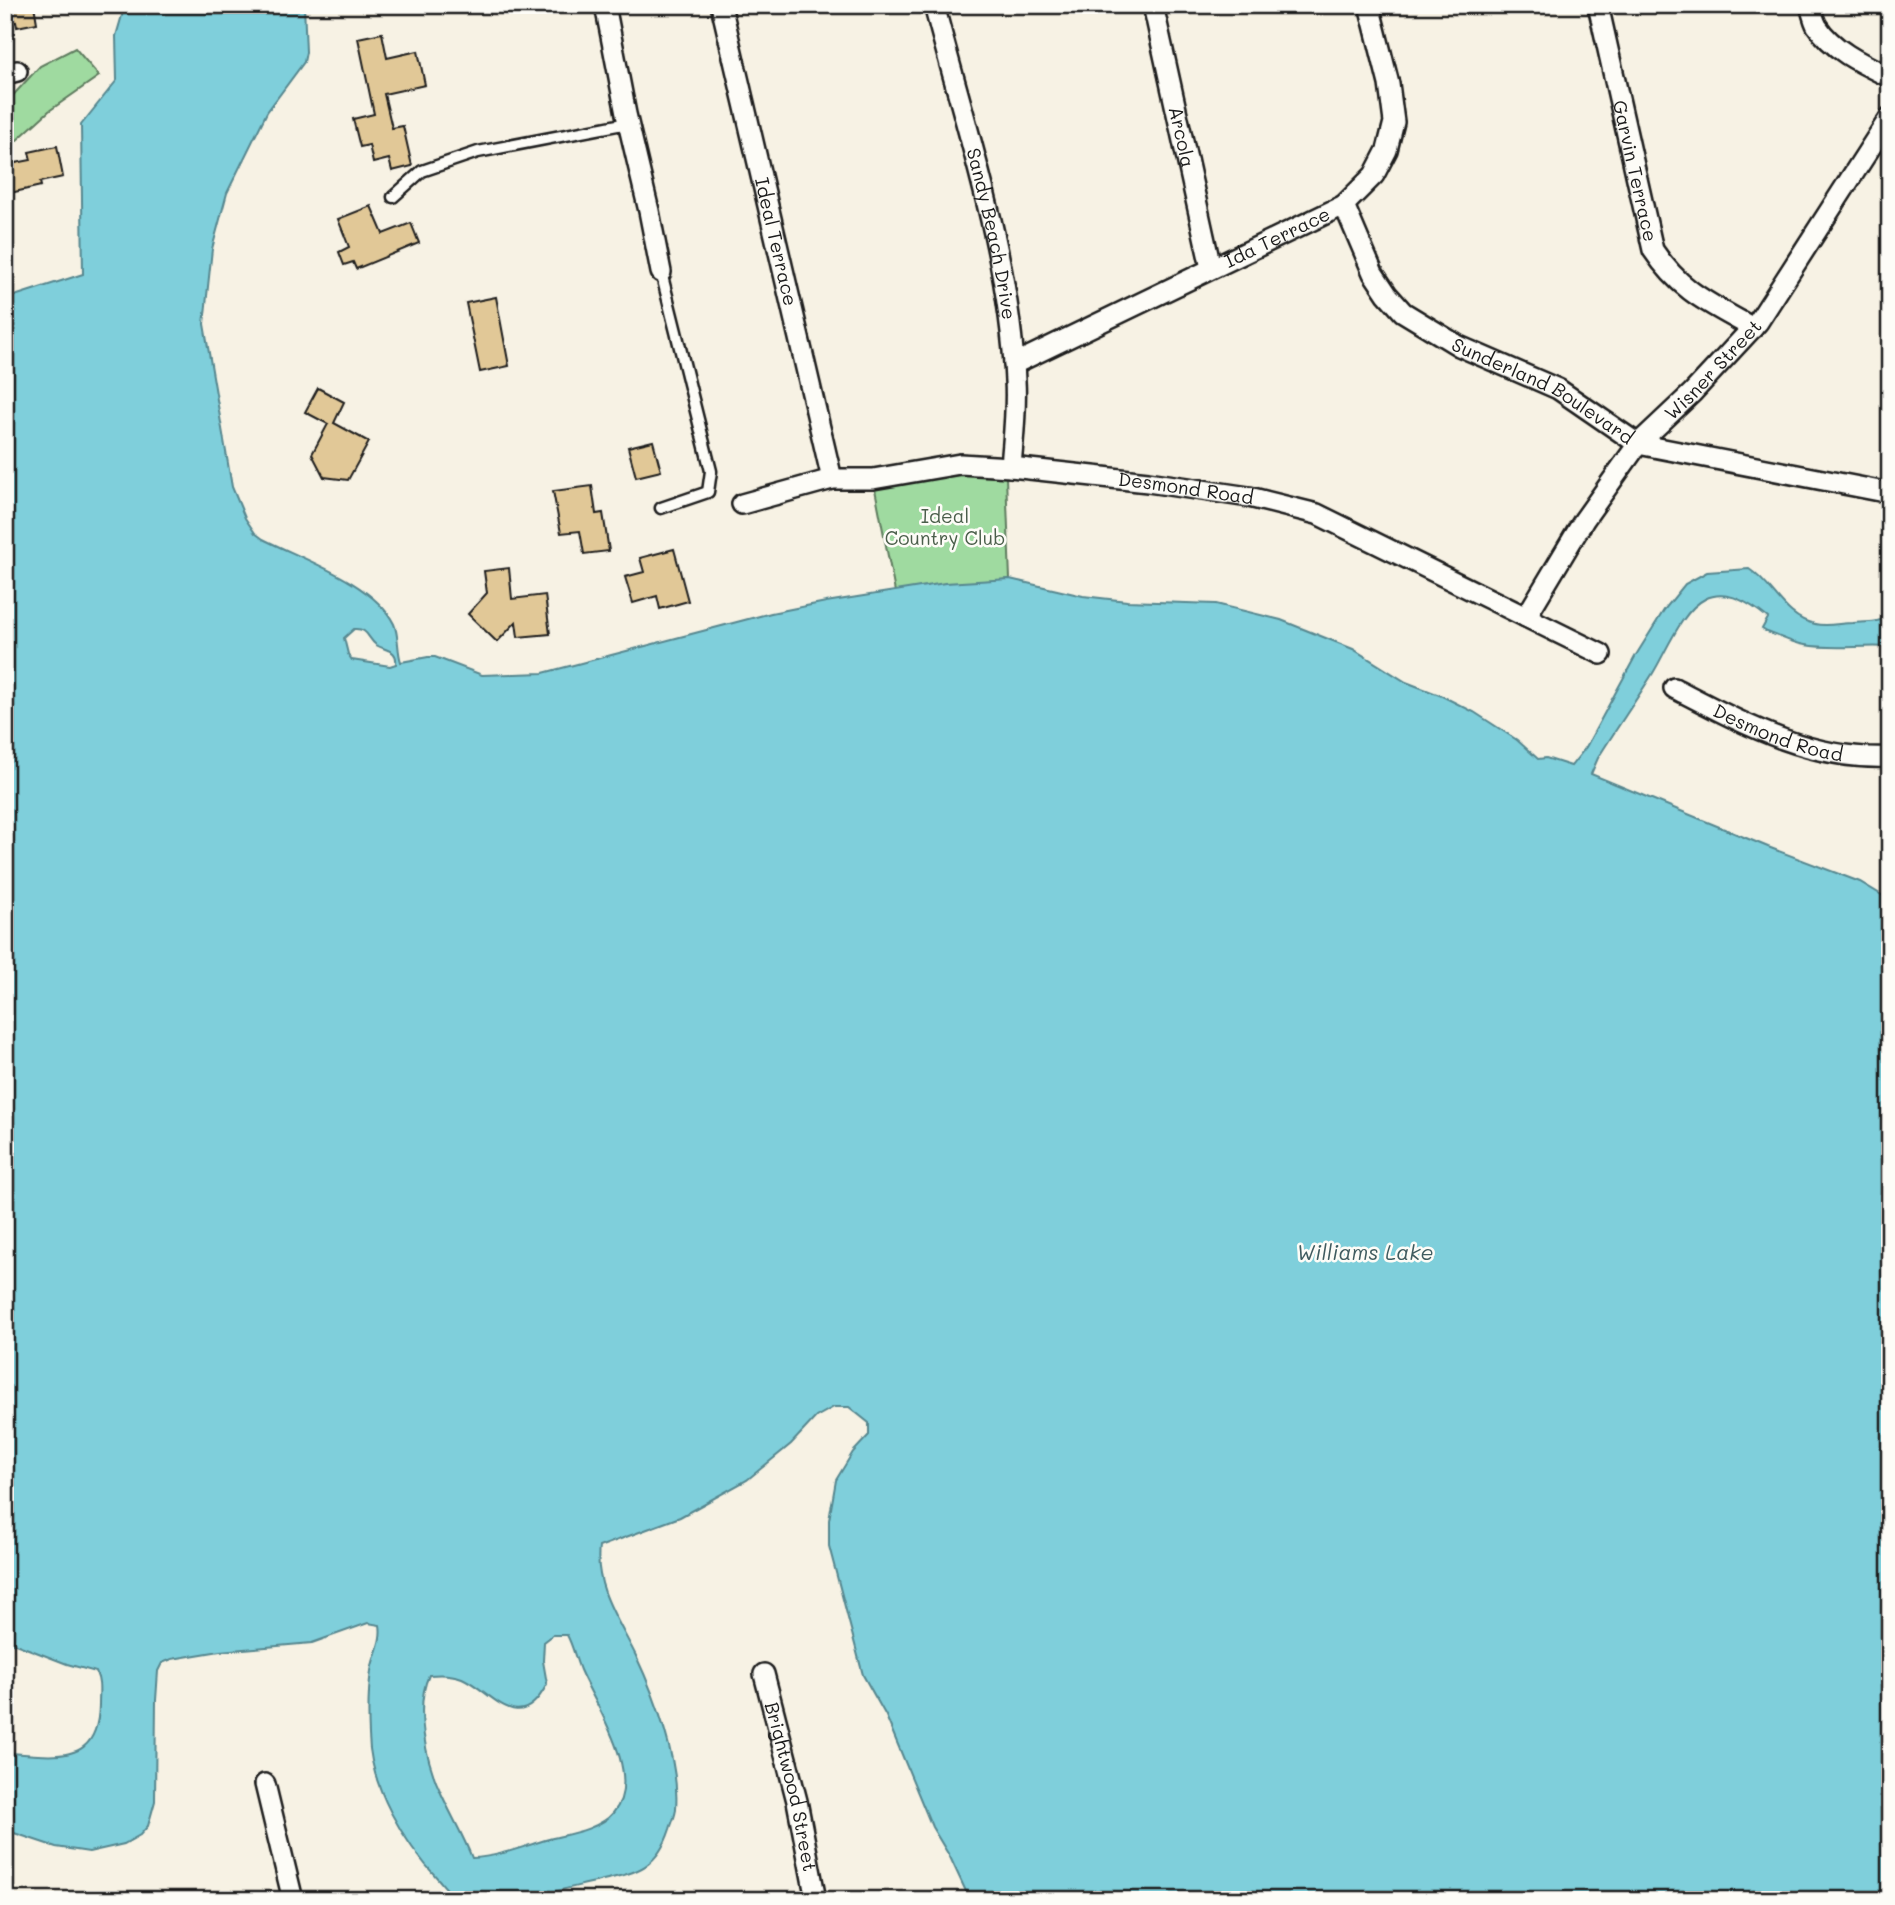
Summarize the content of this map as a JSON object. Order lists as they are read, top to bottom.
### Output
{
  "streets": {
    "street": [
      "Arcola",
      "Garvin Terrace",
      "Sandy Beach Drive",
      "Ida Terrace",
      "Ideal Terrace",
      "Wisner Street",
      "Sunderland Boulevard",
      "Desmond Road",
      "Brightwood Street"
    ]
  },
  "crossings": [
    ["Arcola", "Ida Terrace"],
    ["Garvin Terrace", "Wisner Street"],
    ["Sandy Beach Drive", "Ida Terrace"],
    ["Sandy Beach Drive", "Desmond Road"],
    ["Ida Terrace", "Sunderland Boulevard"],
    ["Ideal Terrace", "Desmond Road"],
    ["Wisner Street", "Sunderland Boulevard"],
    ["Wisner Street", "Desmond Road"]
  ],
  "water": ["Williams Lake"],
  "parks": ["Ideal Country Club"]
}
